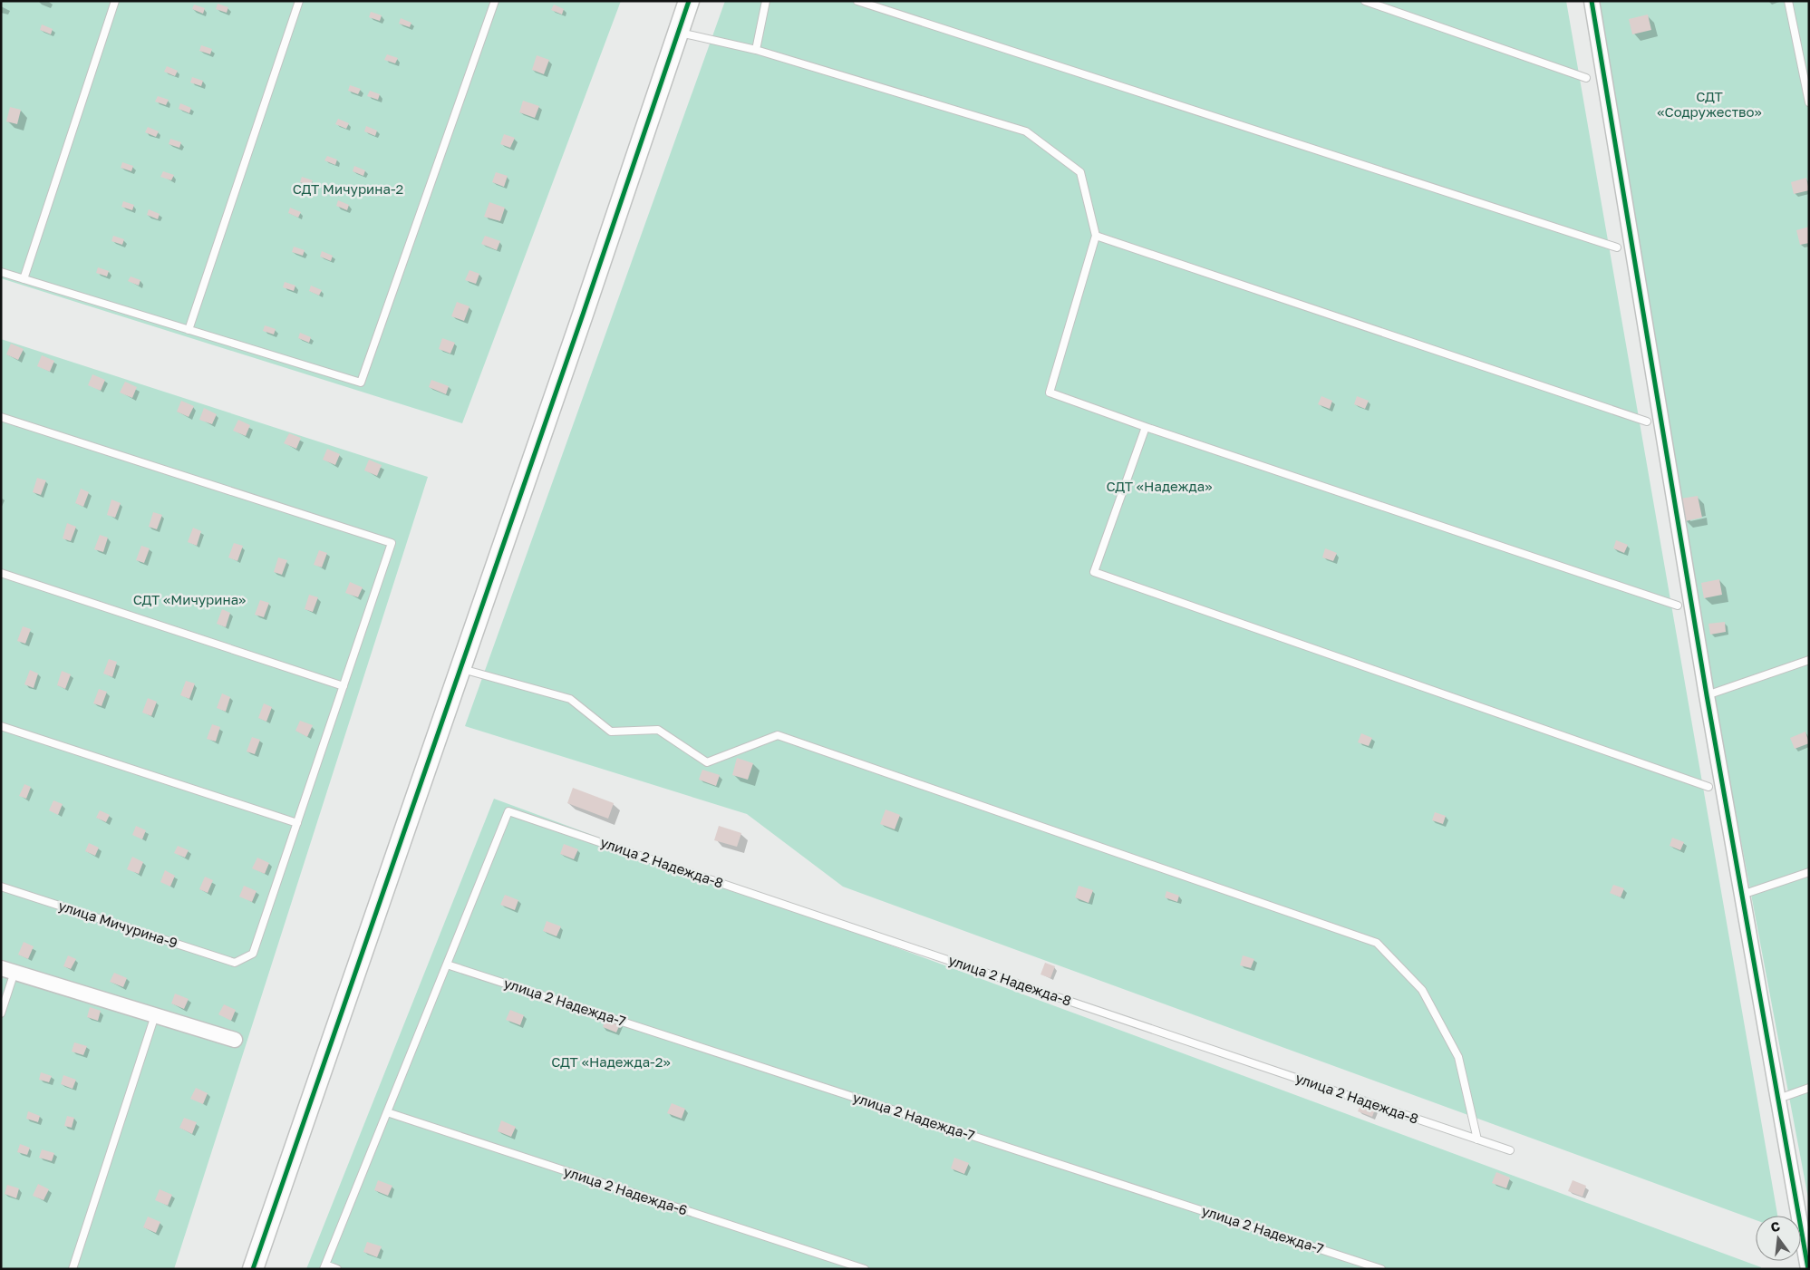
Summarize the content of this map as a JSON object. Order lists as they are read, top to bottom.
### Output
{
  "streets": {
    "lane": [
      "улица 2 Надежда-8",
      "улица Мичурина-9",
      "улица 2 Надежда-7",
      "улица 2 Надежда-6"
    ]
  },
  "crossings": [
    ["улица 2 Надежда-8", "улица 2 Надежда-7"]
  ],
  "parks": [
    "СДТ «Содружество»",
    "СДТ Мичурина-2",
    "СДТ «Надежда»",
    "СДТ «Мичурина»",
    "СДТ «Надежда-2»"
  ],
  "north": "top"
}
